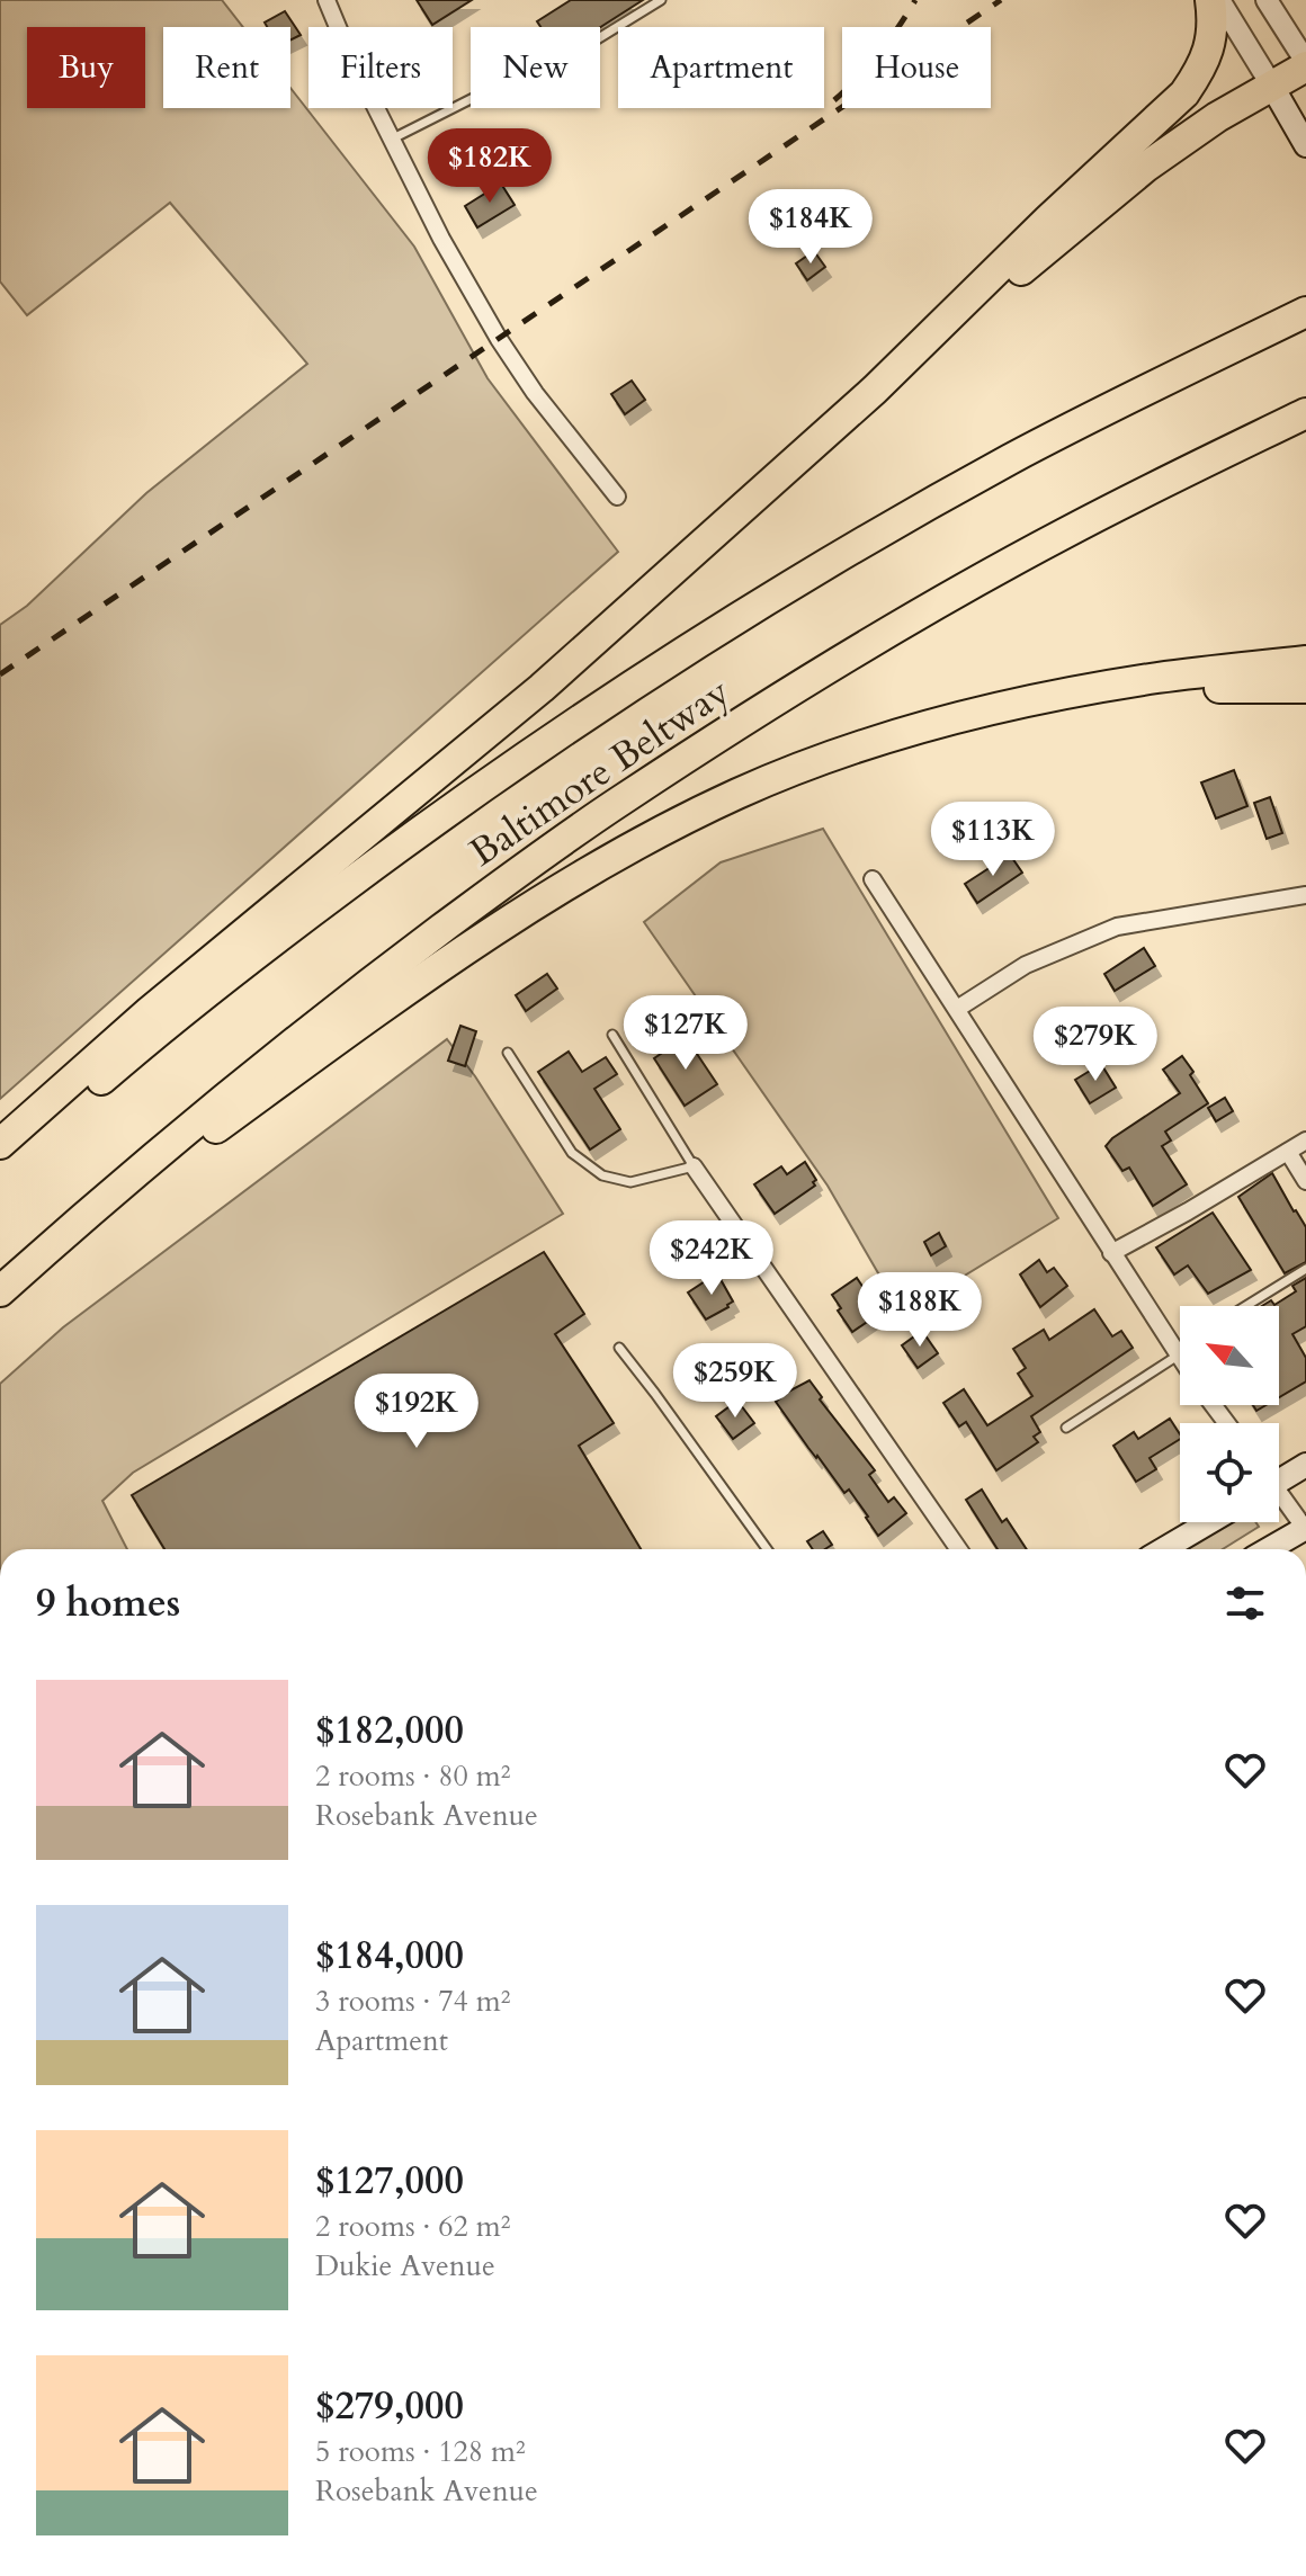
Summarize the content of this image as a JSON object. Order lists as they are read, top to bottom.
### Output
{
  "streets": {
    "highway": ["Baltimore Beltway"]
  },
  "north": "top left",
  "page": {
    "chip": [
      "Buy",
      "Rent",
      "Filters",
      "New",
      "Apartment",
      "House"
    ],
    "price": [
      "$182K",
      "$184K",
      "$113K",
      "$127K",
      "$279K",
      "$242K",
      "$188K",
      "$259K",
      "$192K"
    ],
    "heading": "9 homes",
    "list": [
      {
        "name": "$182,000",
        "note": "2 rooms · 80 m² · Rosebank Avenue"
      },
      {
        "name": "$184,000",
        "note": "3 rooms · 74 m² · Apartment"
      },
      {
        "name": "$127,000",
        "note": "2 rooms · 62 m² · Dukie Avenue"
      },
      {
        "name": "$279,000",
        "note": "5 rooms · 128 m² · Rosebank Avenue"
      }
    ]
  }
}
